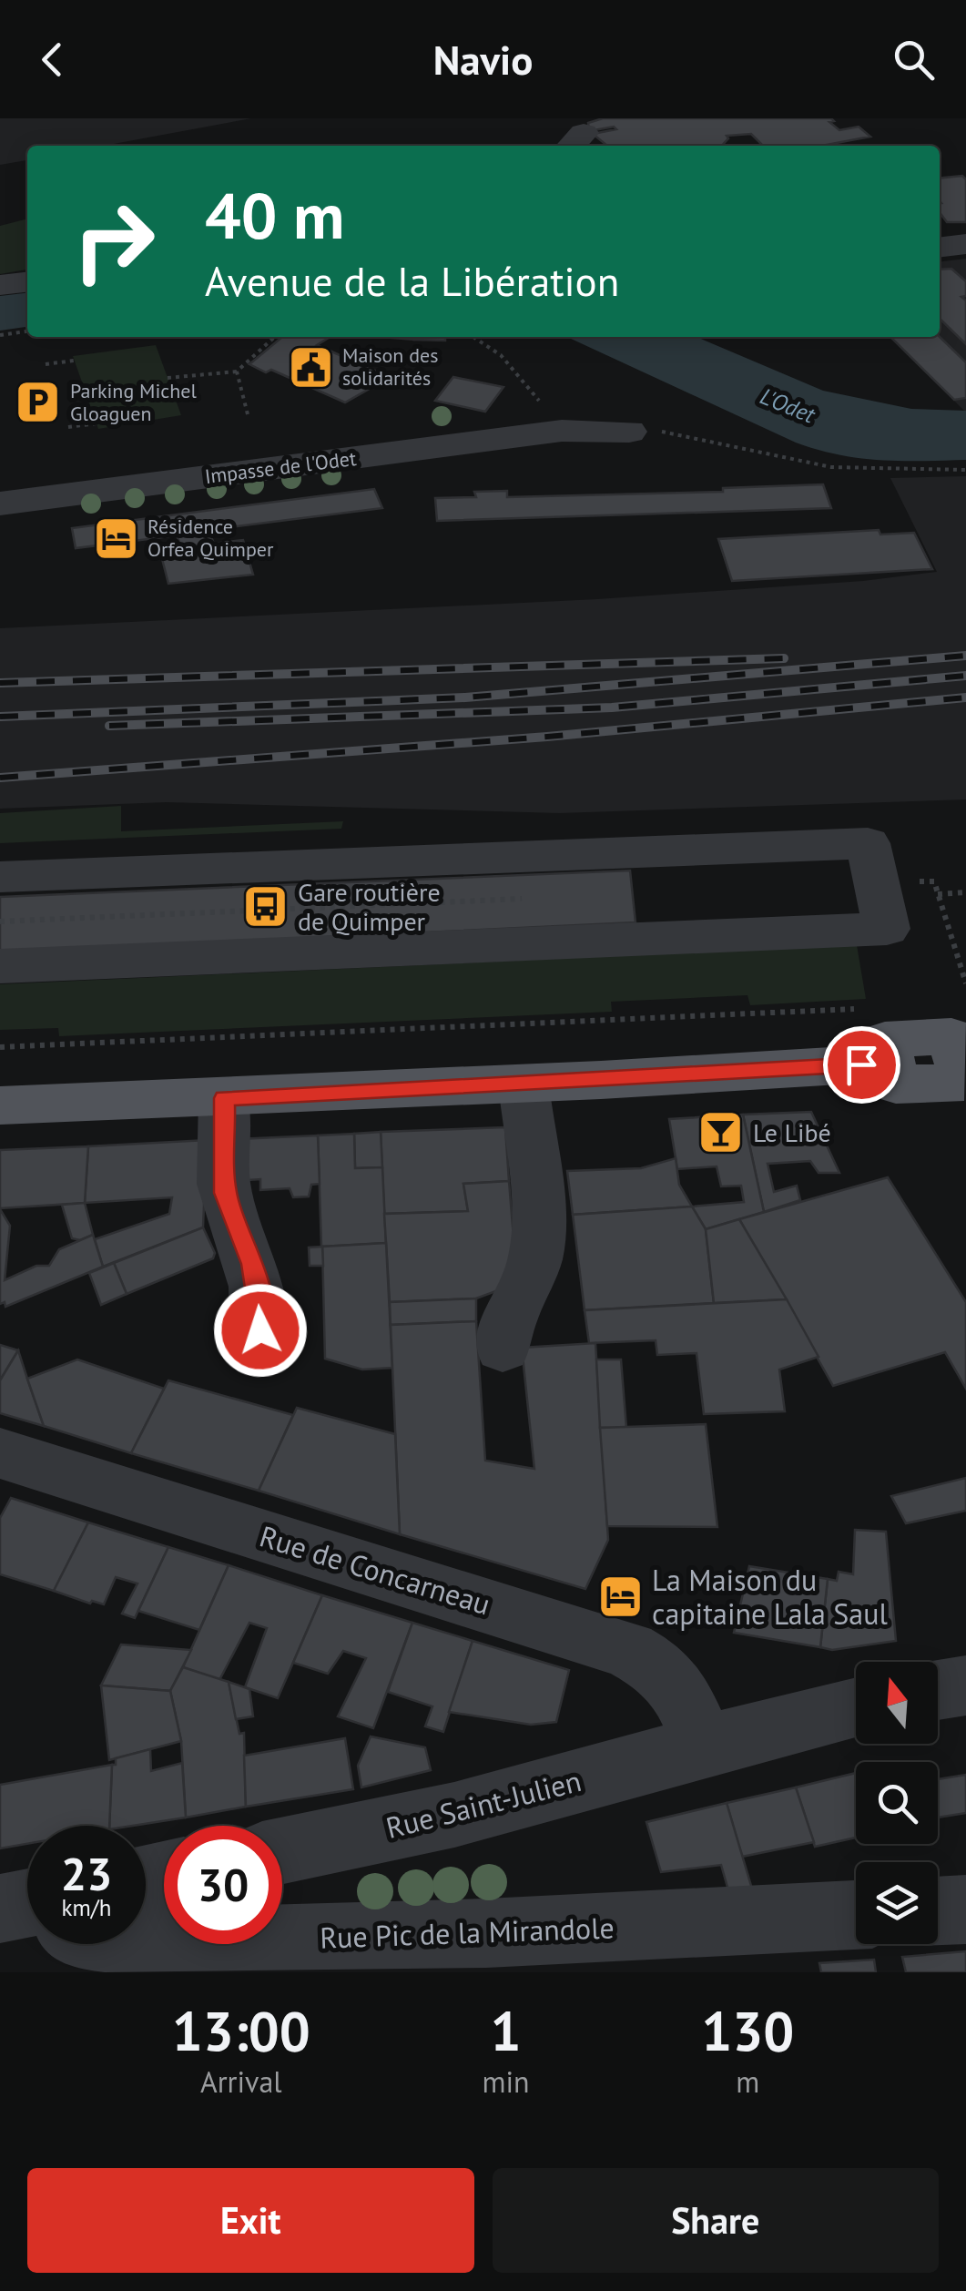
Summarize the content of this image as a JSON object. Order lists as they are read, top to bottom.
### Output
{
  "streets": {
    "street": [
      "Impasse de l'Odet",
      "Rue de Concarneau",
      "Rue Saint-Julien",
      "Rue Pic de la Mirandole"
    ]
  },
  "crossings": [
    ["Rue de Concarneau", "Rue Saint-Julien"]
  ],
  "water": ["L'Odet"],
  "places": {
    "public building": ["Maison des solidarités"],
    "parking": ["Parking Michel Gloaguen"],
    "hotel": ["Résidence Orfea Quimper", "La Maison du capitaine Lala Saul"],
    "bus stop": ["Gare routière de Quimper"],
    "bar": ["Le Libé"]
  },
  "north": "top",
  "page": {
    "header": "Navio",
    "turn": ["40 m", "Avenue de la Libération"],
    "speed": "23 km/h",
    "limit": "30",
    "eta": [
      "13:00",
      "Arrival",
      "1",
      "min",
      "130",
      "m"
    ],
    "buttons": ["Exit", "Share"]
  }
}
